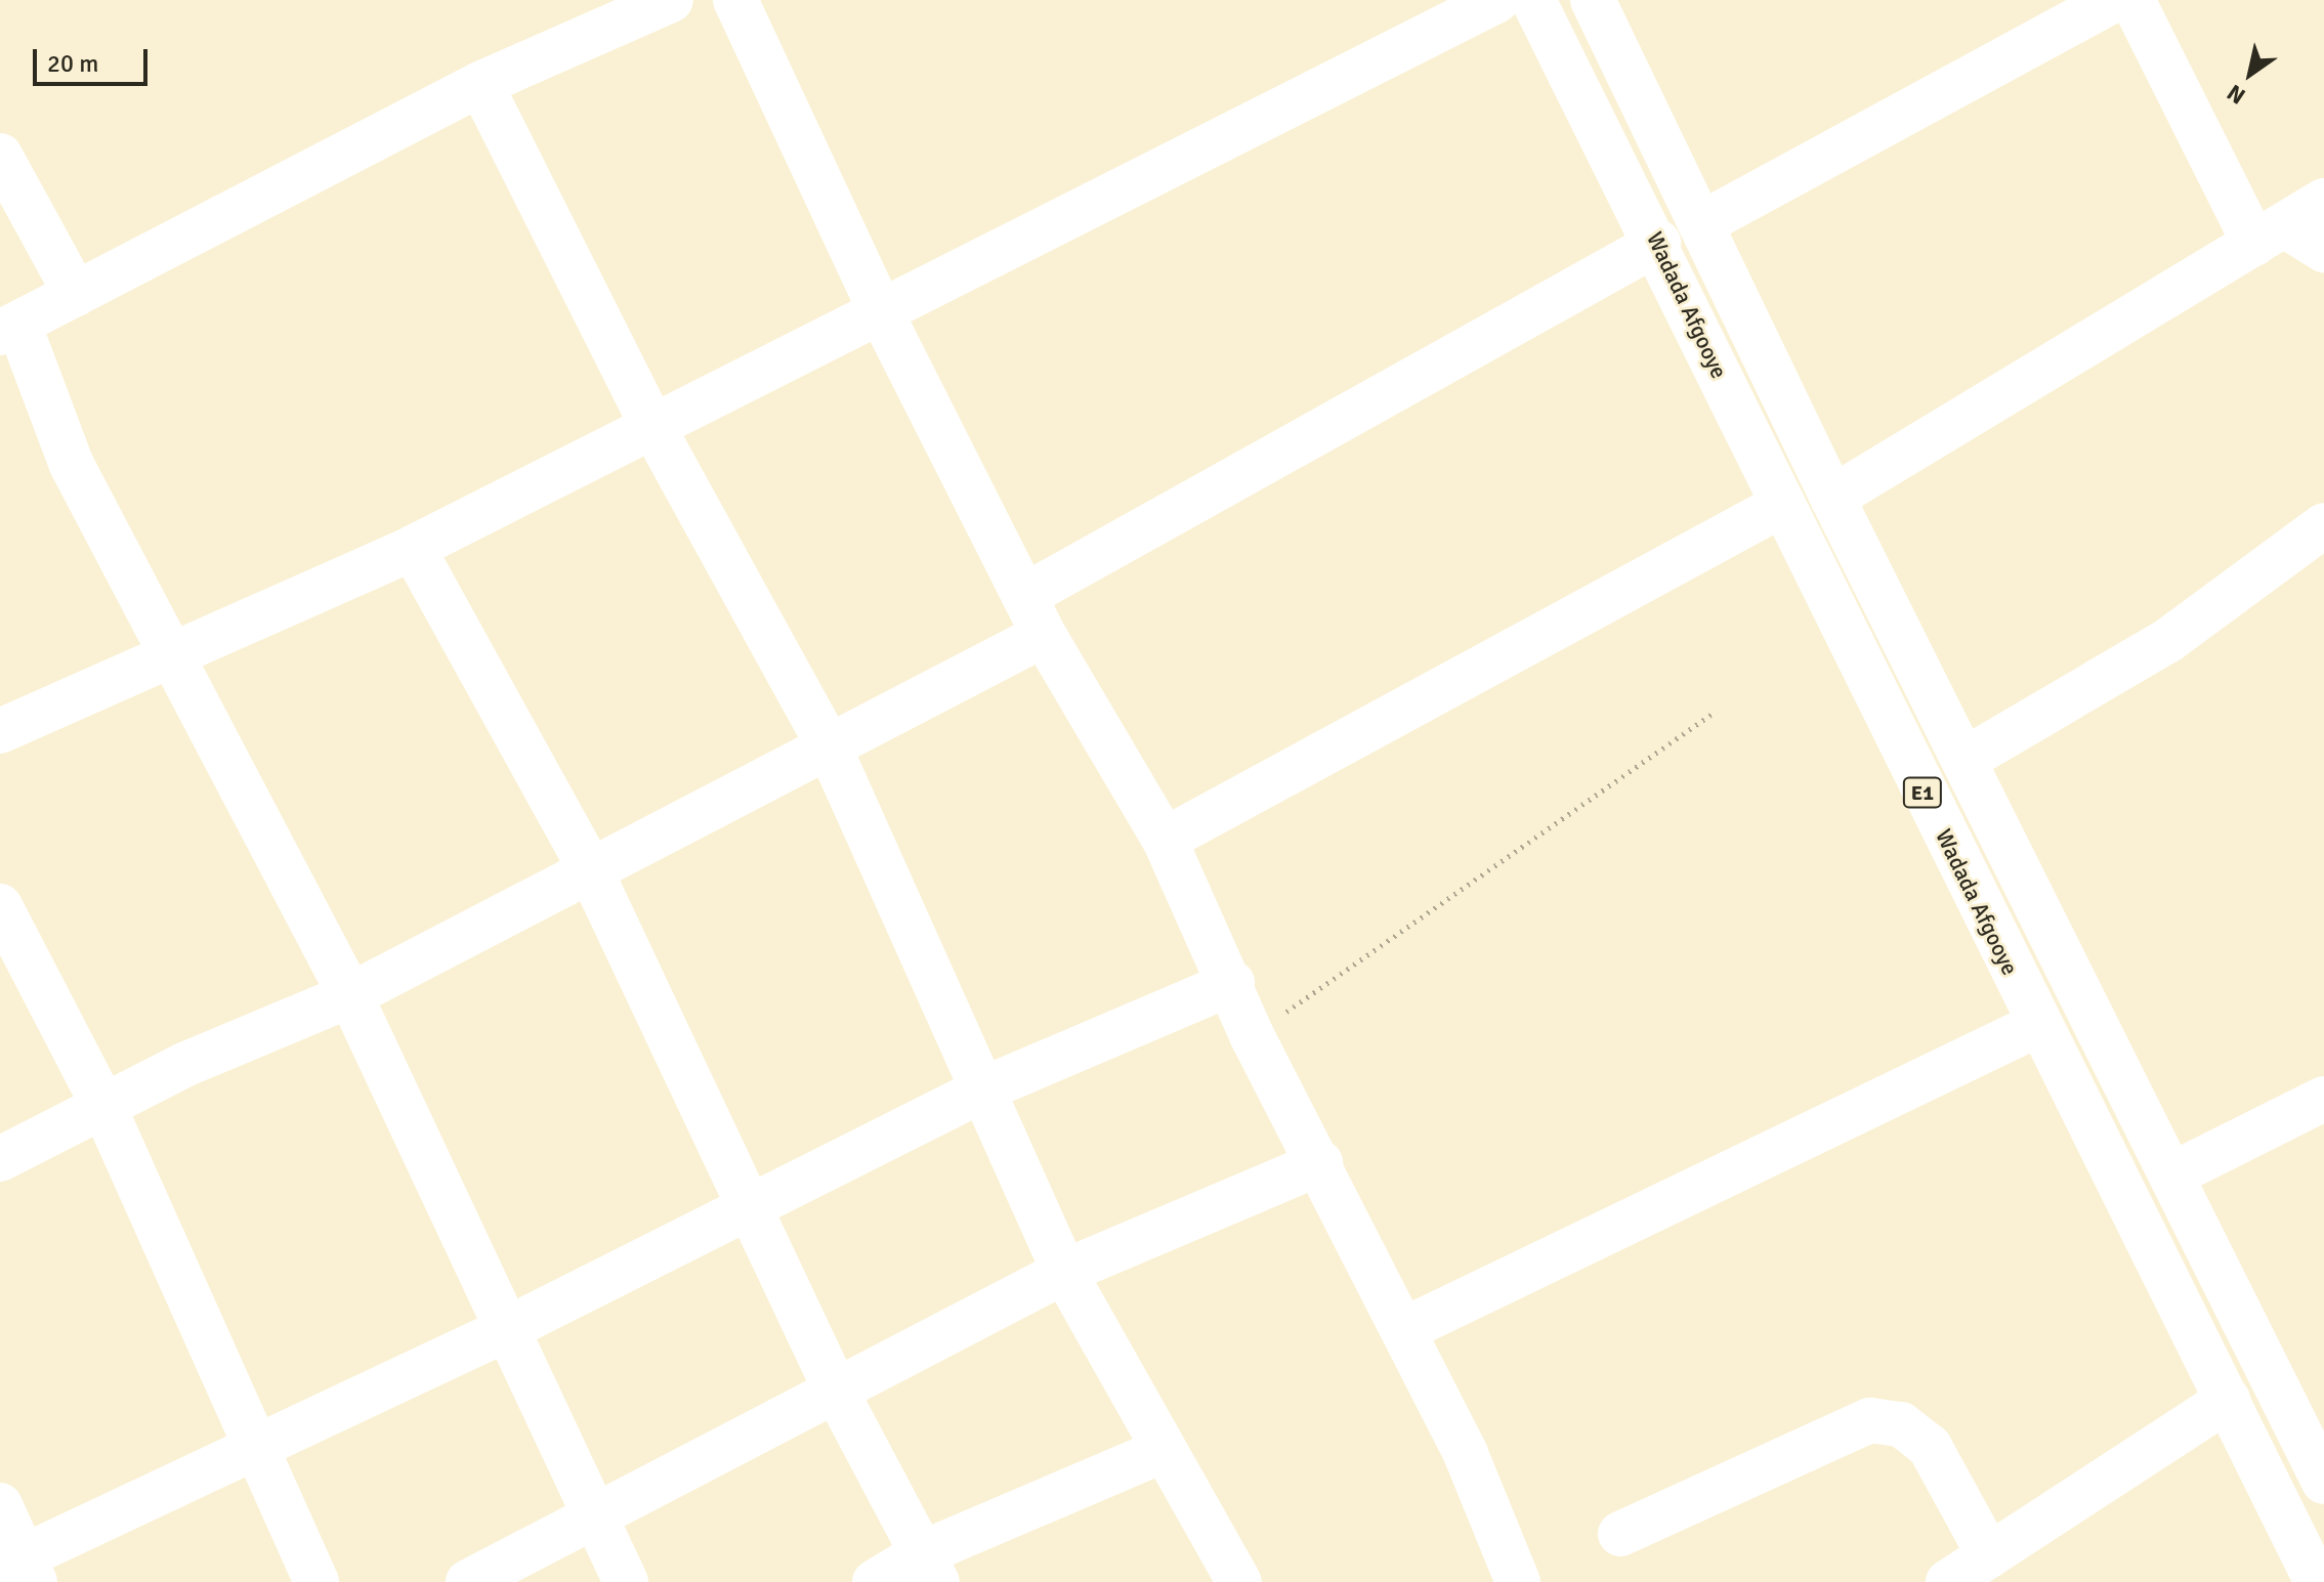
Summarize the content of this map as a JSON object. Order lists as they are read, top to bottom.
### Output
{
  "streets": {
    "main road": ["Wadada Afgooye", "E1"]
  },
  "scale_bar": "20 m",
  "north": "bottom left"
}
